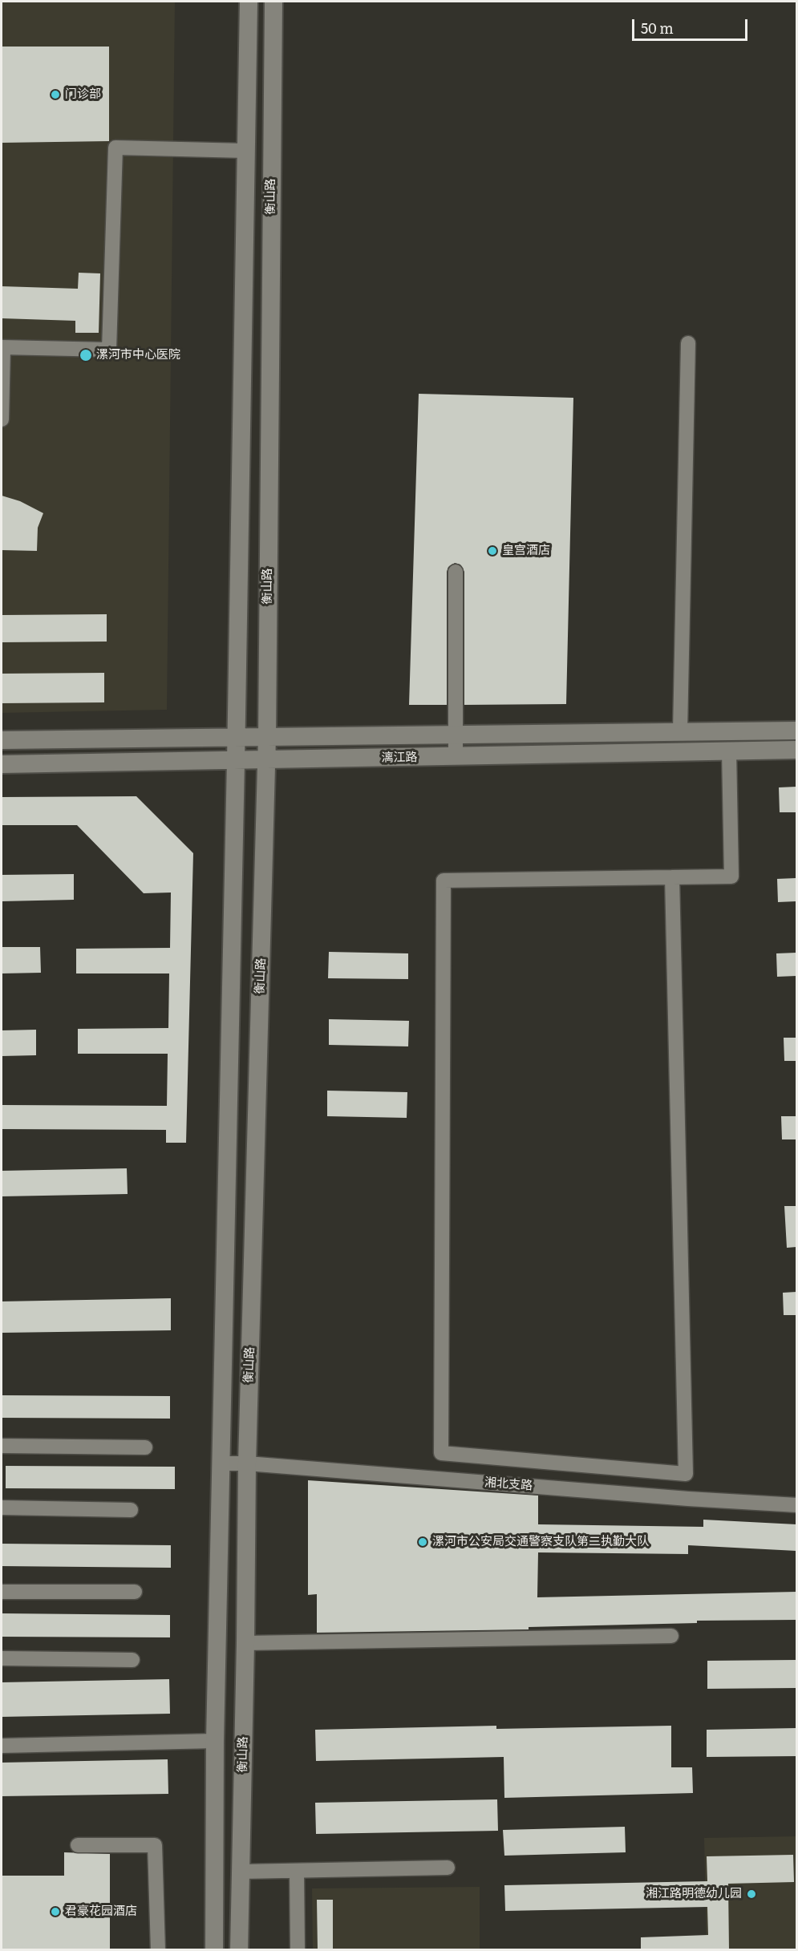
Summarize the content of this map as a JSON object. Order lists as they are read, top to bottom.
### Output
{
  "streets": {
    "street": ["衡山路", "漓江路", "湘北支路"]
  },
  "crossings": [
    ["衡山路", "漓江路"],
    ["衡山路", "湘北支路"]
  ],
  "places": [
    "门诊部",
    "漯河市中心医院",
    "皇宫酒店",
    "漯河市公安局交通警察支队第二执勤大队",
    "湘江路明德幼儿园",
    "君豪花园酒店"
  ],
  "scale_bar": "50 m"
}
